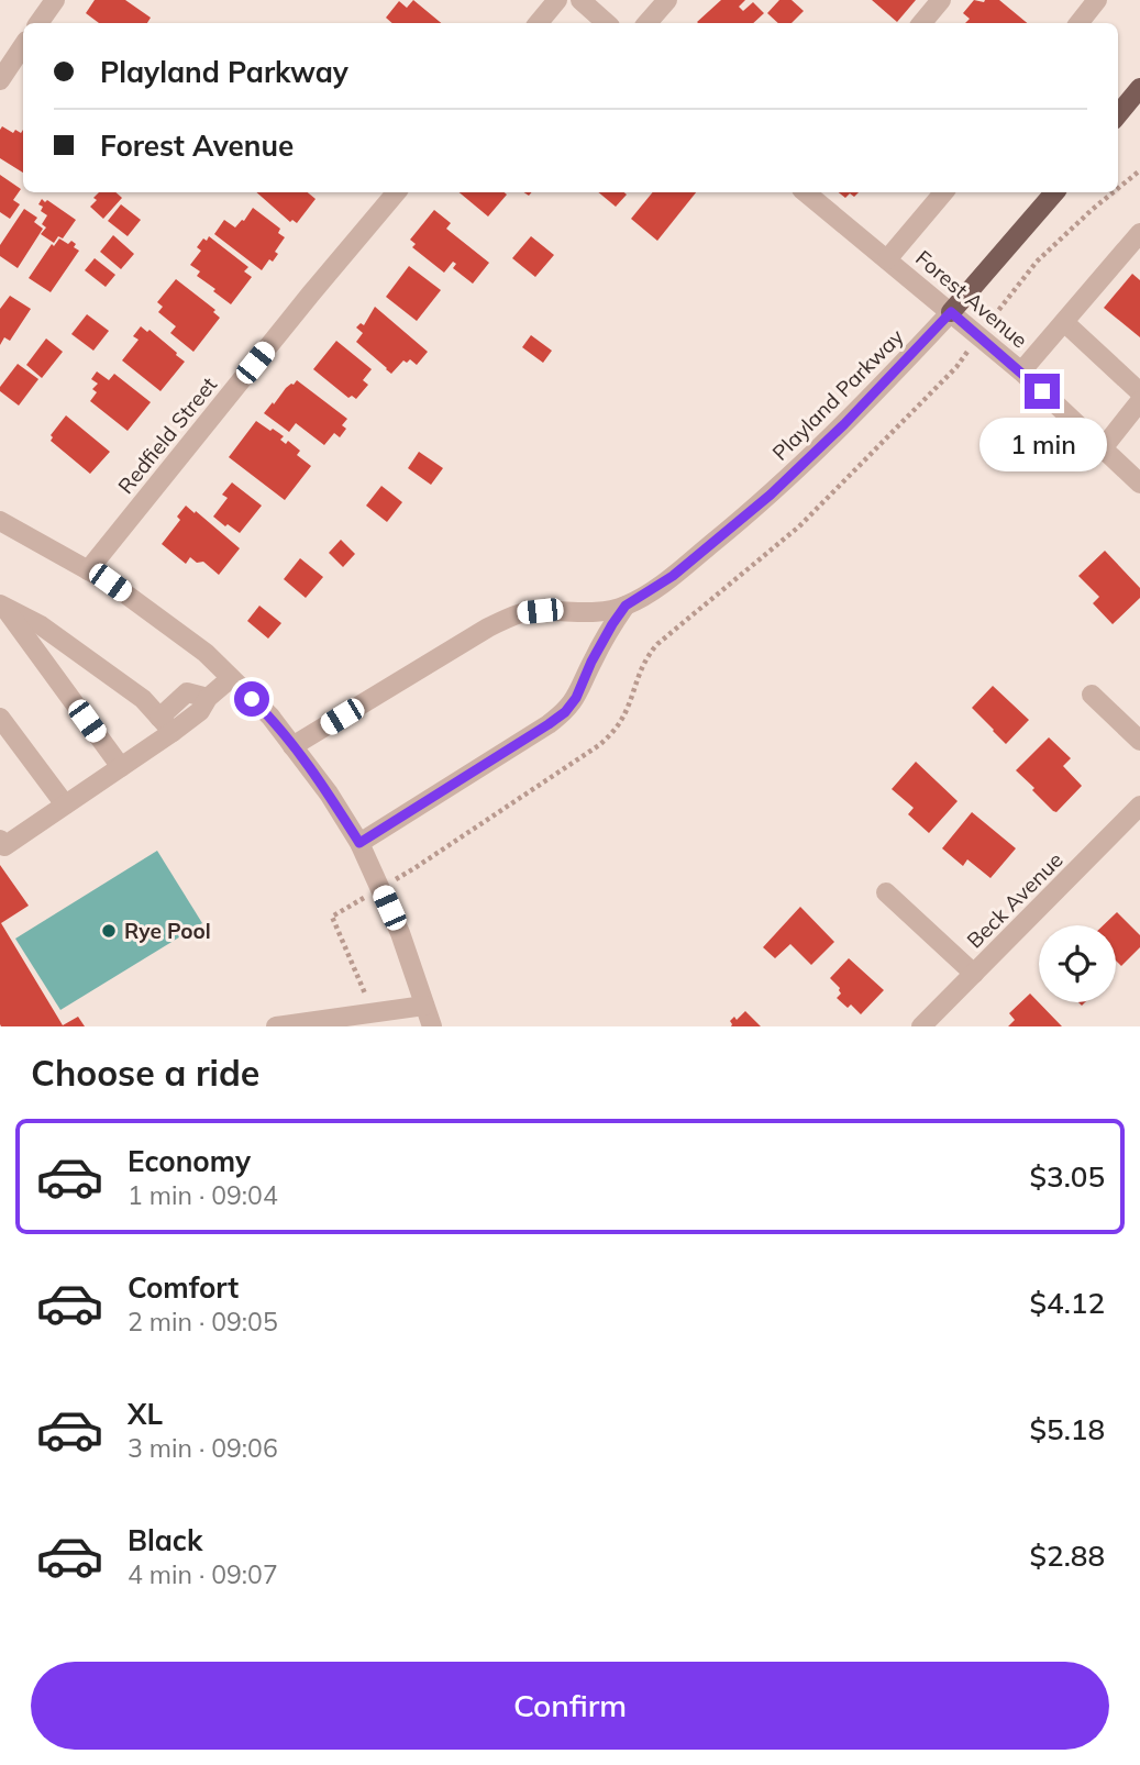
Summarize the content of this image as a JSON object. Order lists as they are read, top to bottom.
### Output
{
  "streets": {
    "main road": ["Playland Parkway"],
    "street": ["Forest Avenue", "Redfield Street", "Beck Avenue"]
  },
  "crossings": [
    ["Forest Avenue", "Playland Parkway"]
  ],
  "places": ["Rye Pool"],
  "page": {
    "banner": ["Playland Parkway", "Forest Avenue"],
    "bubble": "1 min",
    "heading": "Choose a ride",
    "list": [
      {
        "name": "Economy",
        "note": "1 min · 09:04",
        "value": "$3.05"
      },
      {
        "name": "Comfort",
        "note": "2 min · 09:05",
        "value": "$4.12"
      },
      {
        "name": "XL",
        "note": "3 min · 09:06",
        "value": "$5.18"
      },
      {
        "name": "Black",
        "note": "4 min · 09:07",
        "value": "$2.88"
      }
    ],
    "buttons": "Confirm"
  }
}
